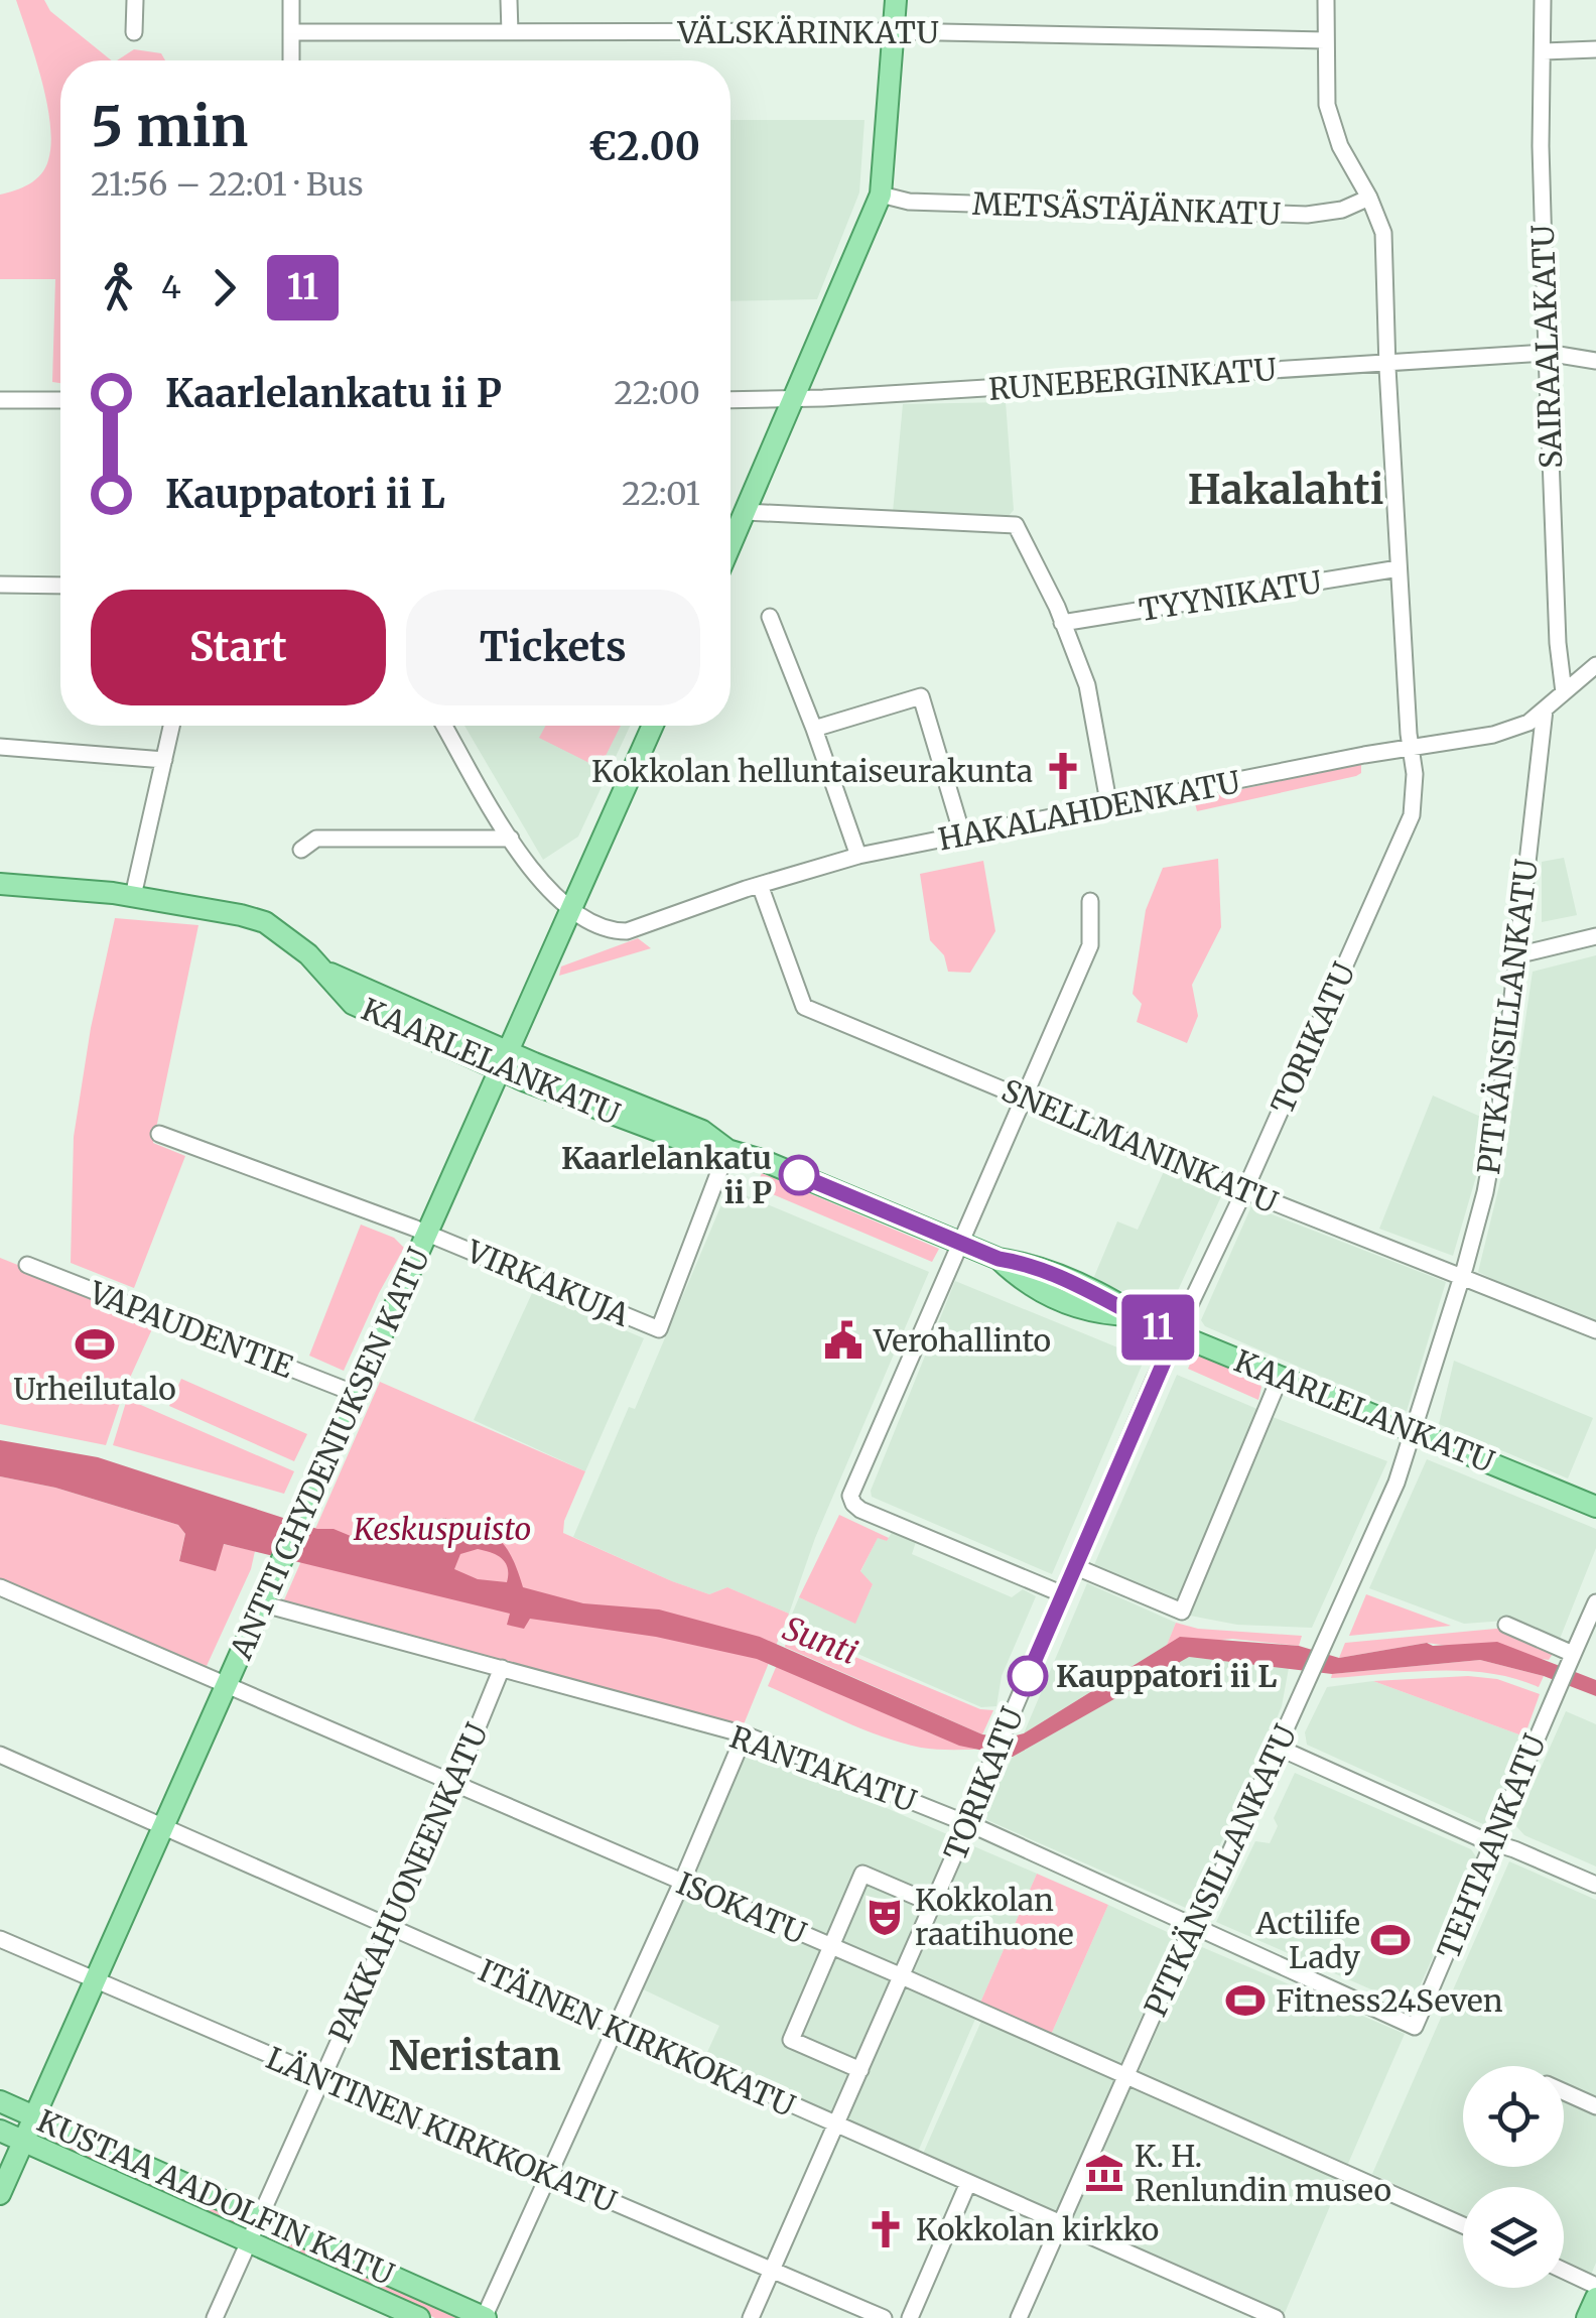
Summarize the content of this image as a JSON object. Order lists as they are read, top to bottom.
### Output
{
  "streets": {
    "main road": ["KAARLELANKATU", "ANTTI CHYDENIUKSEN KATU", "KUSTAA AADOLFIN KATU"],
    "street": [
      "VÄLSKÄRINKATU",
      "METSÄSTÄJÄNKATU",
      "SAIRAALAKATU",
      "RUNEBERGINKATU",
      "TYYNIKATU",
      "HAKALAHDENKATU",
      "PITKÄNSILLANKATU",
      "TORIKATU",
      "SNELLMANINKATU",
      "VIRKAKUJA",
      "VAPAUDENTIE",
      "RANTAKATU",
      "TEHTAANKATU",
      "PAKKAHUONEENKATU",
      "ISOKATU",
      "ITÄINEN KIRKKOKATU",
      "LÄNTINEN KIRKKOKATU"
    ]
  },
  "crossings": [
    ["VÄLSKÄRINKATU", "TORIKATU"],
    ["METSÄSTÄJÄNKATU", "TORIKATU"],
    ["SAIRAALAKATU", "RUNEBERGINKATU"],
    ["SAIRAALAKATU", "HAKALAHDENKATU"],
    ["RUNEBERGINKATU", "TORIKATU"],
    ["TYYNIKATU", "TORIKATU"],
    ["HAKALAHDENKATU", "PITKÄNSILLANKATU"],
    ["HAKALAHDENKATU", "TORIKATU"],
    ["HAKALAHDENKATU", "SNELLMANINKATU"],
    ["HAKALAHDENKATU", "ANTTI CHYDENIUKSEN KATU"],
    ["PITKÄNSILLANKATU", "KAARLELANKATU"],
    ["PITKÄNSILLANKATU", "SNELLMANINKATU"],
    ["PITKÄNSILLANKATU", "RANTAKATU"],
    ["PITKÄNSILLANKATU", "ISOKATU"],
    ["PITKÄNSILLANKATU", "ITÄINEN KIRKKOKATU"],
    ["TORIKATU", "KAARLELANKATU"],
    ["TORIKATU", "SNELLMANINKATU"],
    ["TORIKATU", "RANTAKATU"],
    ["TORIKATU", "ISOKATU"],
    ["TORIKATU", "ITÄINEN KIRKKOKATU"],
    ["TORIKATU", "LÄNTINEN KIRKKOKATU"],
    ["KAARLELANKATU", "VIRKAKUJA"],
    ["KAARLELANKATU", "ANTTI CHYDENIUKSEN KATU"],
    ["VIRKAKUJA", "ANTTI CHYDENIUKSEN KATU"],
    ["VAPAUDENTIE", "ANTTI CHYDENIUKSEN KATU"],
    ["ANTTI CHYDENIUKSEN KATU", "RANTAKATU"],
    ["ANTTI CHYDENIUKSEN KATU", "ISOKATU"],
    ["ANTTI CHYDENIUKSEN KATU", "ITÄINEN KIRKKOKATU"],
    ["ANTTI CHYDENIUKSEN KATU", "LÄNTINEN KIRKKOKATU"],
    ["ANTTI CHYDENIUKSEN KATU", "KUSTAA AADOLFIN KATU"],
    ["RANTAKATU", "TEHTAANKATU"],
    ["RANTAKATU", "PAKKAHUONEENKATU"],
    ["PAKKAHUONEENKATU", "ISOKATU"],
    ["PAKKAHUONEENKATU", "ITÄINEN KIRKKOKATU"],
    ["PAKKAHUONEENKATU", "LÄNTINEN KIRKKOKATU"],
    ["PAKKAHUONEENKATU", "KUSTAA AADOLFIN KATU"]
  ],
  "districts": ["Hakalahti", "Neristan"],
  "water": ["Sunti"],
  "parks": ["Keskuspuisto"],
  "places": {
    "church": ["Kokkolan helluntaiseurakunta", "Kokkolan kirkko"],
    "other": ["Kaarlelankatu ii P", "Kauppatori ii L"],
    "public building": ["Verohallinto"],
    "sports": ["Urheilutalo", "Actilife Lady", "Fitness24Seven"],
    "theatre": ["Kokkolan raatihuone"],
    "museum": ["K. H. Renlundin museo"]
  },
  "lines": ["bus line 11"],
  "page": {
    "on_map": "11",
    "heading": ["5 min", "21:56 – 22:01 · Bus", "€2.00"],
    "legs": ["4", "11"],
    "list": [
      {
        "name": "Kaarlelankatu ii P",
        "value": "22:00"
      },
      {
        "name": "Kauppatori ii L",
        "value": "22:01"
      }
    ],
    "buttons": ["Start", "Tickets"]
  }
}
